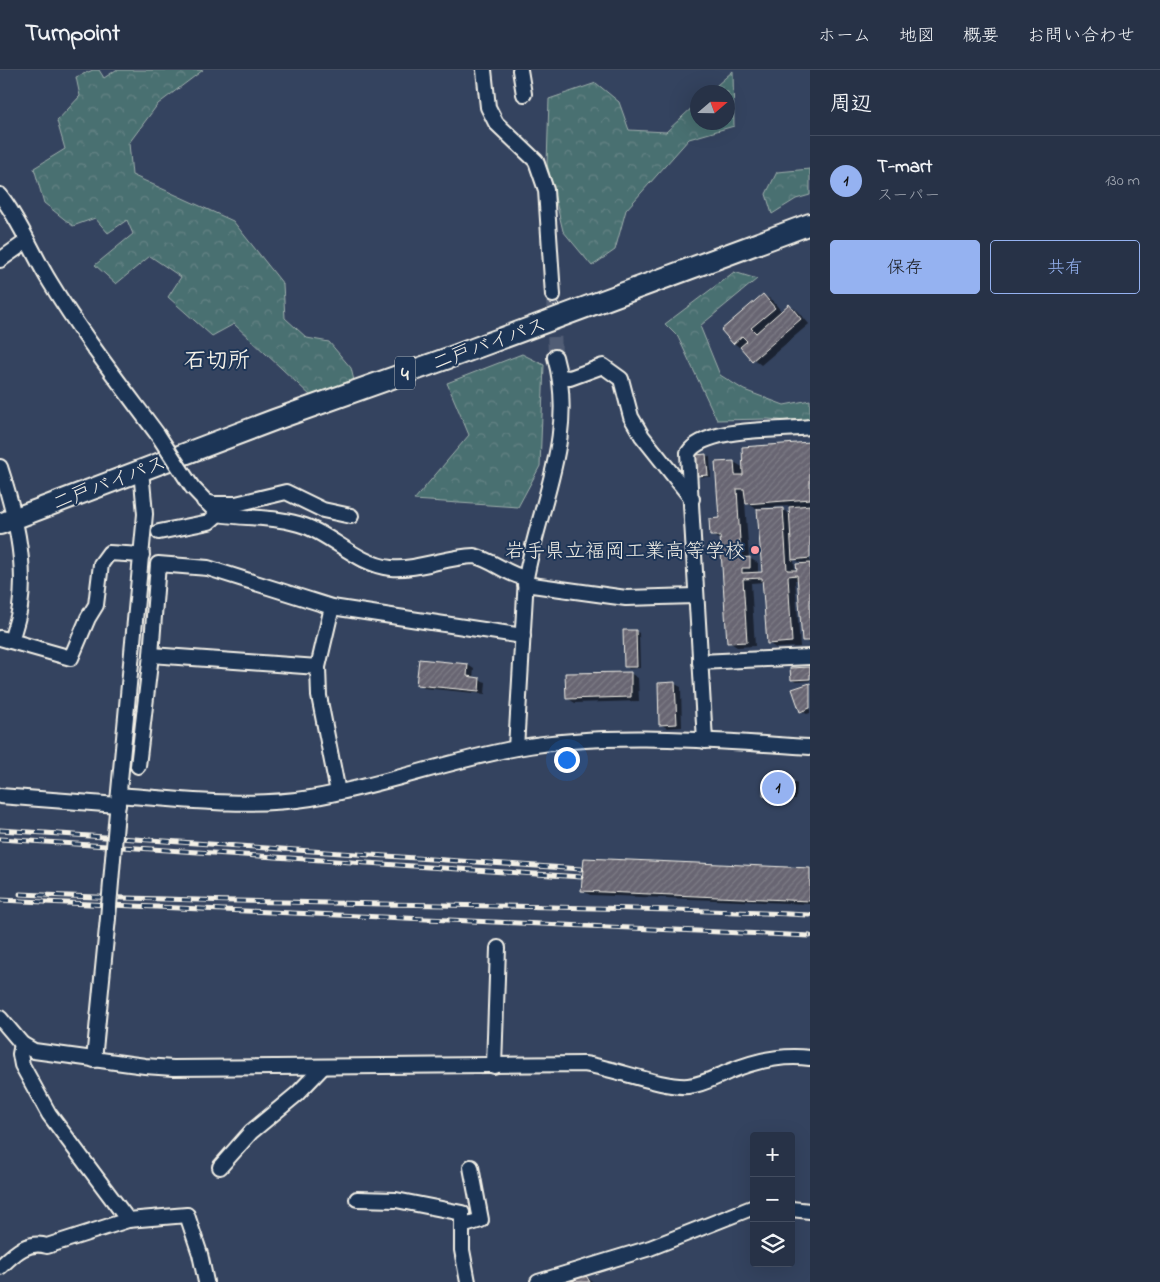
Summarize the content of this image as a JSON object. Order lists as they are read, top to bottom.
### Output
{
  "streets": {
    "highway": ["二戸バイパス", "4"]
  },
  "districts": ["石切所"],
  "places": ["岩手県立福岡工業高等学校"],
  "north": "right",
  "page": {
    "header": "Turnpoint",
    "nav": [
      "ホーム",
      "地図",
      "概要",
      "お問い合わせ"
    ],
    "heading": "周辺",
    "list": [
      {
        "mark": "1",
        "name": "T-mart",
        "note": "スーパー",
        "value": "130 m"
      }
    ],
    "buttons": ["保存", "共有"],
    "pins": "1",
    "map_buttons": ["+", "−"]
  }
}
